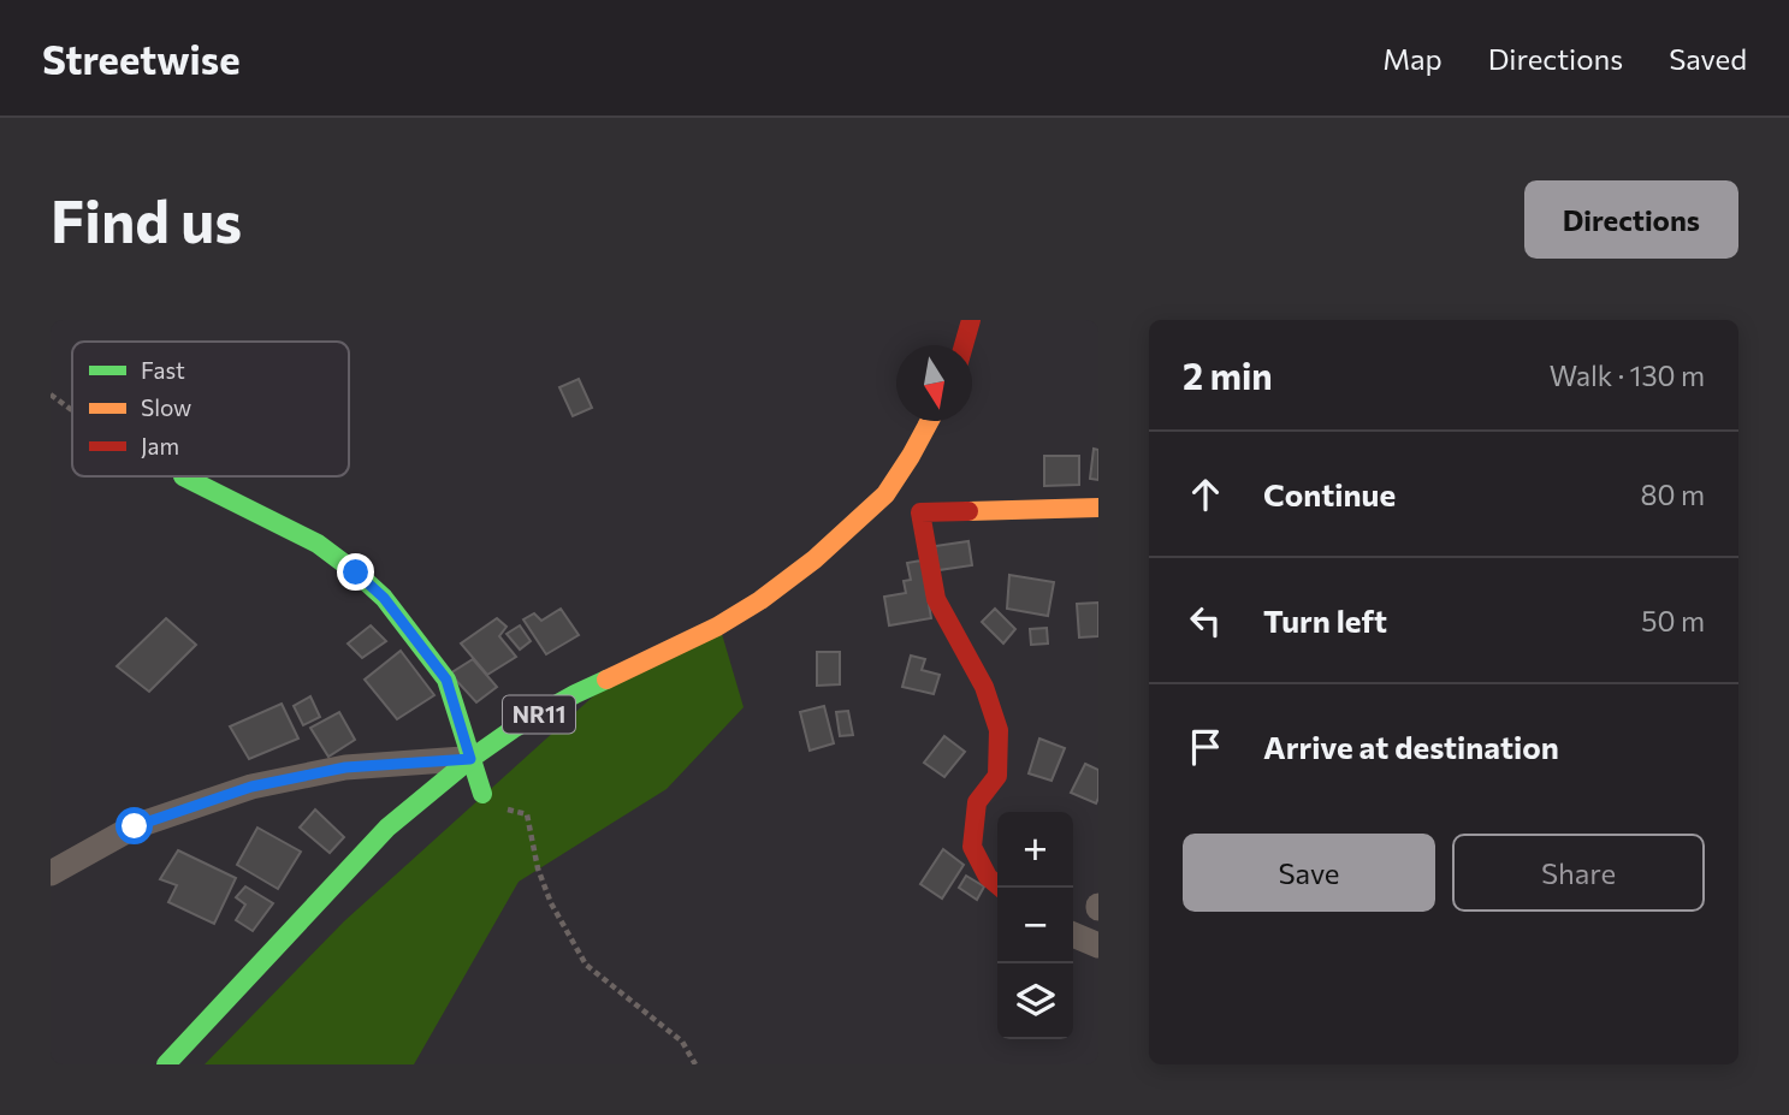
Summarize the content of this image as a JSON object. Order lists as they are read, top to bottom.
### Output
{
  "streets": {
    "main road": ["NR11"]
  },
  "legend": ["Fast", "Slow", "Jam"],
  "north": "bottom",
  "page": {
    "header": "Streetwise",
    "nav": ["Map", "Directions", "Saved"],
    "buttons": [
      "Directions",
      ["Save", "Share"]
    ],
    "title": "Find us",
    "heading": ["2 min", "Walk · 130 m"],
    "list": [
      ["Continue", "80 m"],
      ["Turn left", "50 m"],
      "Arrive at destination"
    ],
    "map_buttons": ["+", "−"]
  }
}
